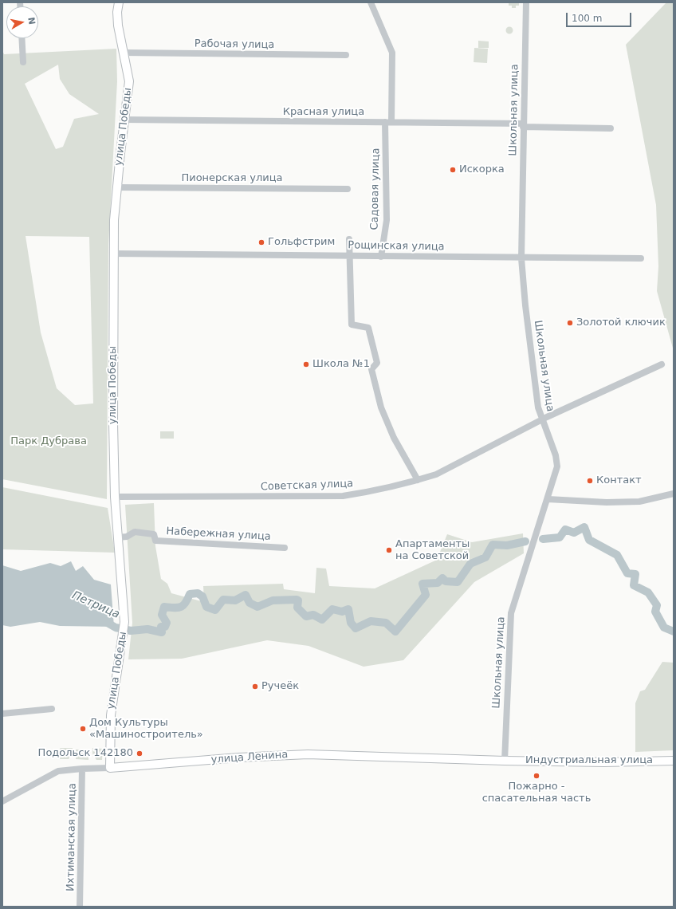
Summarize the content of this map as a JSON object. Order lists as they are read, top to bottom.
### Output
{
  "streets": {
    "main road": ["улица Победы", "улица Ленина", "Индустриальная улица"],
    "street": [
      "Рабочая улица",
      "Школьная улица",
      "Красная улица",
      "Пионерская улица",
      "Садовая улица",
      "Рощинская улица",
      "Советская улица",
      "Набережная улица",
      "Ихтиманская улица"
    ]
  },
  "crossings": [
    ["Рабочая улица", "улица Победы"],
    ["Школьная улица", "Красная улица"],
    ["Школьная улица", "Рощинская улица"],
    ["Школьная улица", "Советская улица"],
    ["Школьная улица", "улица Ленина"],
    ["Школьная улица", "Индустриальная улица"],
    ["Красная улица", "улица Победы"],
    ["Красная улица", "Садовая улица"],
    ["улица Победы", "Пионерская улица"],
    ["улица Победы", "Рощинская улица"],
    ["улица Победы", "Советская улица"],
    ["улица Победы", "Набережная улица"],
    ["улица Победы", "улица Ленина"],
    ["Садовая улица", "Рощинская улица"],
    ["улица Ленина", "Индустриальная улица"],
    ["улица Ленина", "Ихтиманская улица"]
  ],
  "water": ["Петрица"],
  "parks": ["Парк Дубрава"],
  "places": [
    "Искорка",
    "Гольфстрим",
    "Золотой ключик",
    "Школа №1",
    "Контакт",
    "Апартаменты на Советской",
    "Ручеёк",
    "Дом Культуры «Машиностроитель»",
    "Подольск 142180",
    "Пожарно - спасательная часть"
  ],
  "scale_bar": "100 m",
  "north": "right"
}
